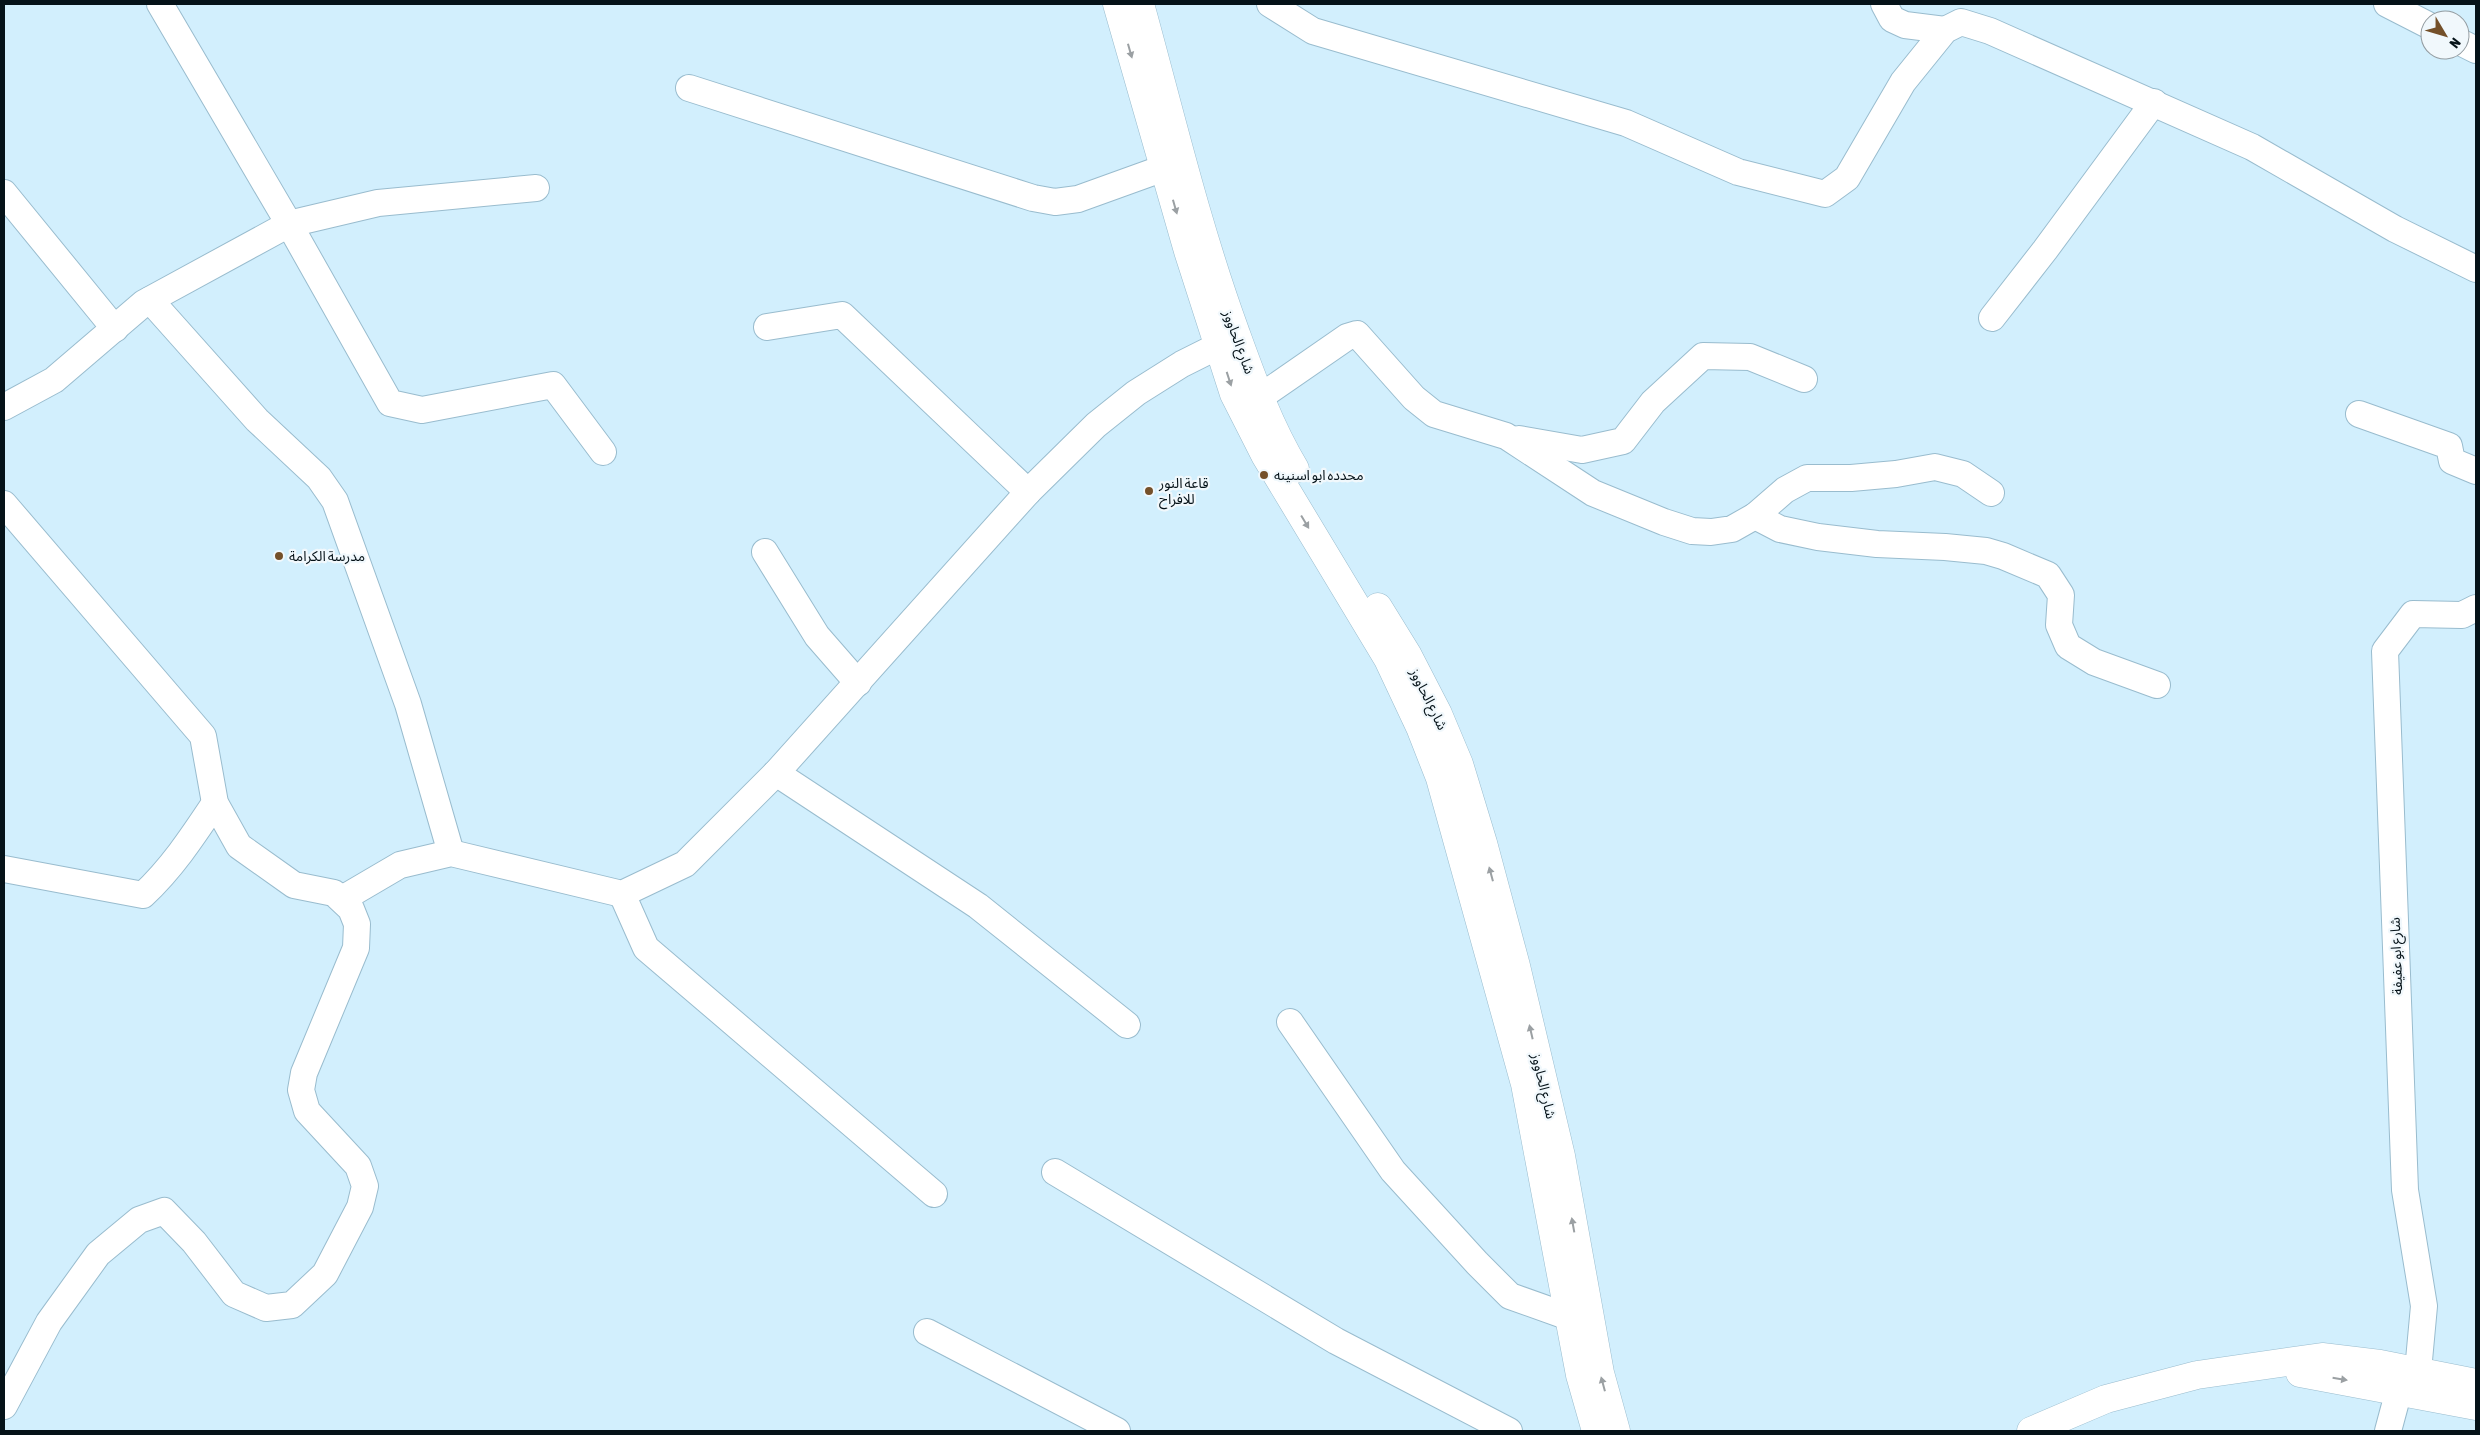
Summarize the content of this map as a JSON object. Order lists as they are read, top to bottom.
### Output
{
  "streets": {
    "main road": ["شارع الحاووز"],
    "street": ["شارع ابو عفيفة"]
  },
  "places": ["محدده ابو اسنينه", "قاعة النور للافراح", "مدرسة الكرامة"],
  "north": "bottom right"
}
